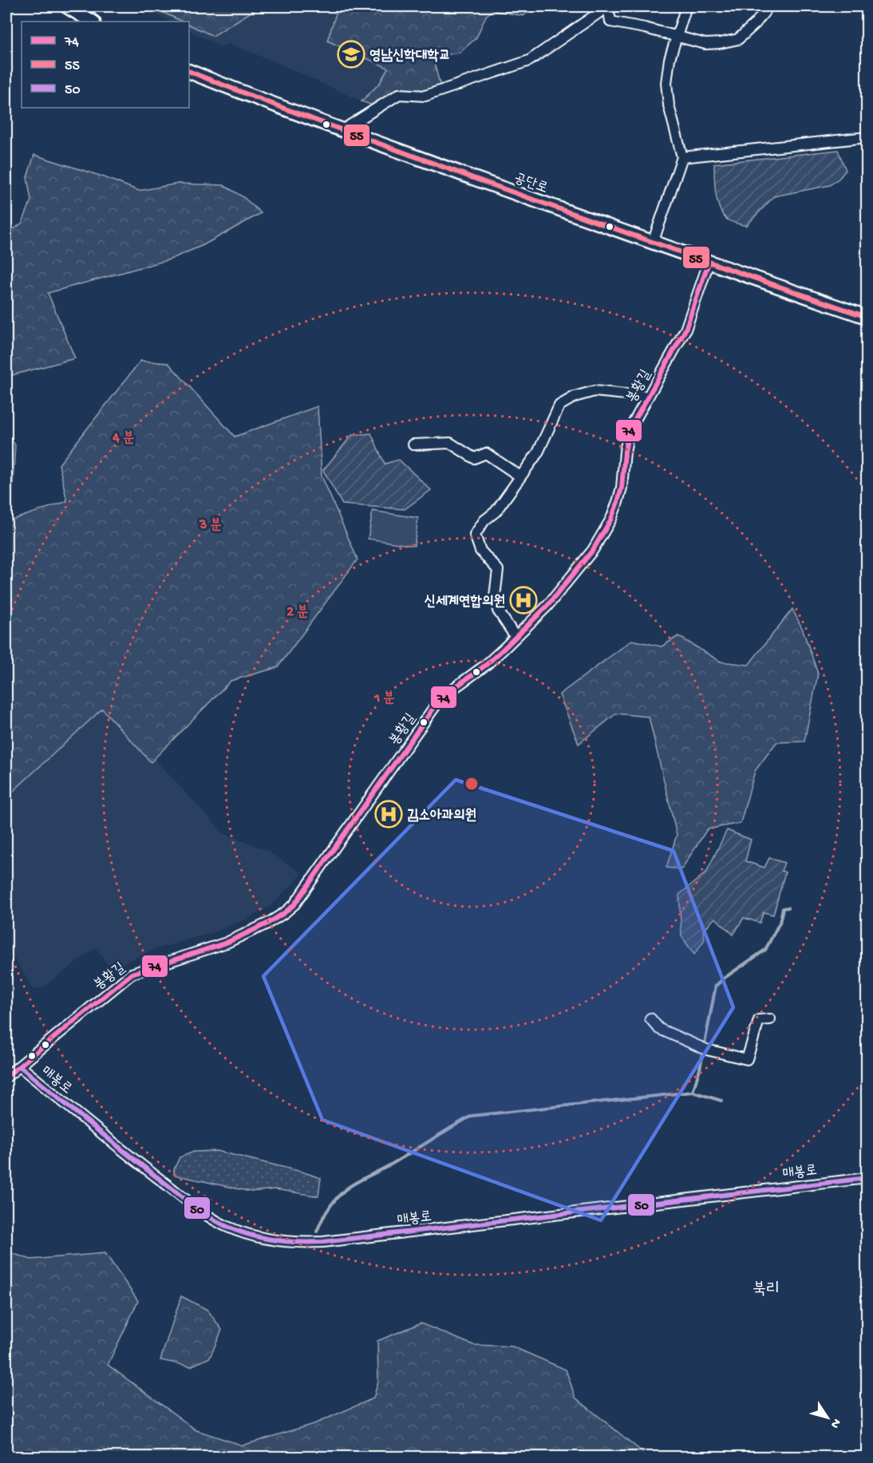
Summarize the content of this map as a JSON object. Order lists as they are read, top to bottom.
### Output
{
  "streets": {
    "street": ["공단로", "봉황길", "매봉로"]
  },
  "crossings": [
    ["공단로", "봉황길"],
    ["봉황길", "매봉로"]
  ],
  "districts": ["북리"],
  "places": {
    "school or university": ["영남신학대학교"],
    "hospital": ["신세계연합의원", "김소아과의원"]
  },
  "lines": ["transit line 55", "transit line 74", "transit line 50"],
  "legend": ["74", "55", "50"],
  "north": "bottom right",
  "rings": [
    "4 분",
    "3 분",
    "2 분",
    "1 분"
  ]
}
